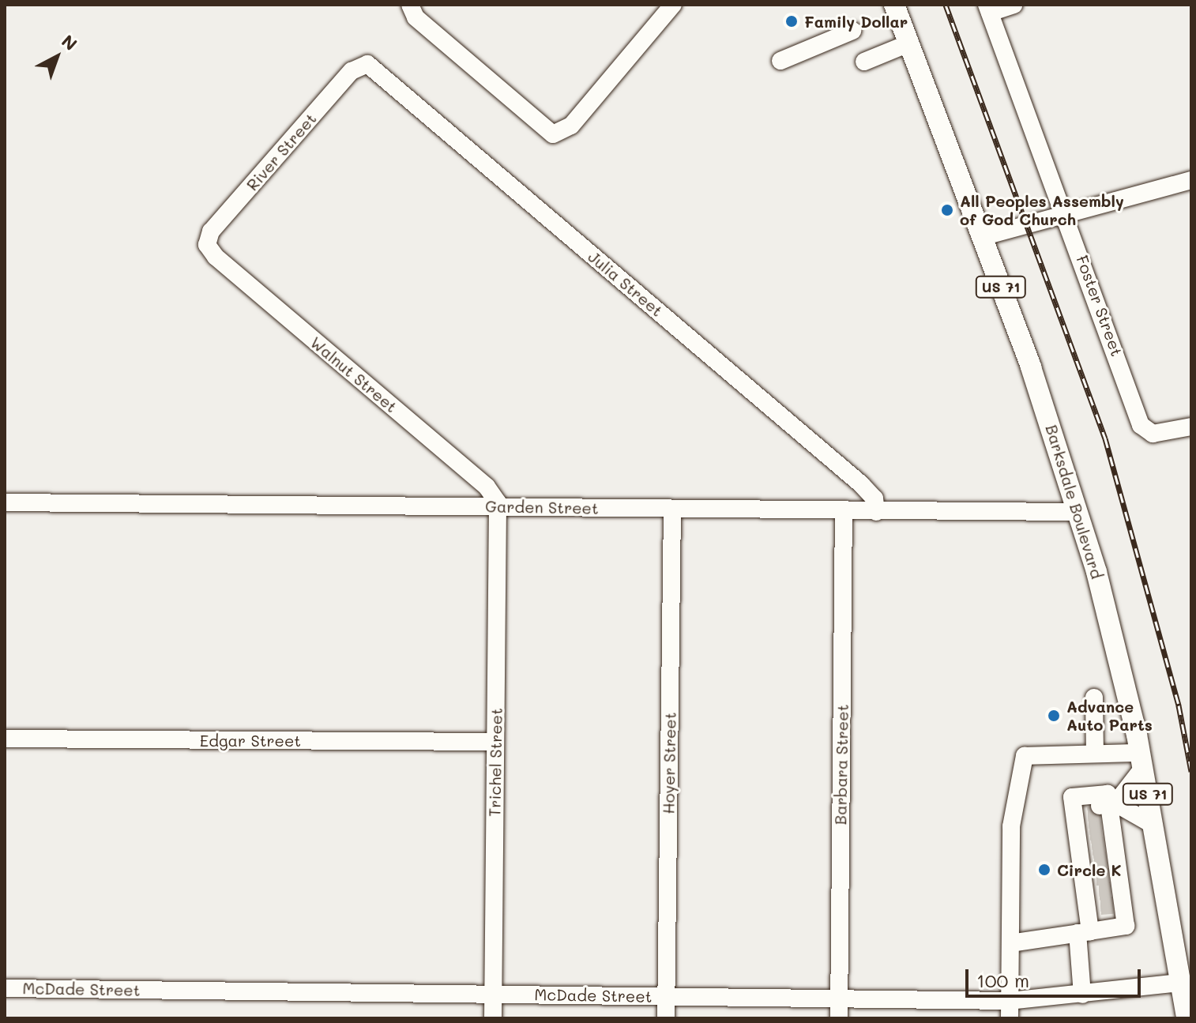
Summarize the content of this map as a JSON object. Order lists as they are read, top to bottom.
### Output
{
  "streets": {
    "main road": ["US 71", "Barksdale Boulevard"],
    "street": [
      "River Street",
      "Julia Street",
      "Foster Street",
      "Walnut Street",
      "Garden Street",
      "Edgar Street",
      "Trichel Street",
      "Hoyer Street",
      "Barbara Street",
      "McDade Street"
    ]
  },
  "crossings": [
    ["River Street", "Julia Street"],
    ["River Street", "Walnut Street"],
    ["Julia Street", "Garden Street"],
    ["Walnut Street", "Garden Street"],
    ["Walnut Street", "Trichel Street"],
    ["Barksdale Boulevard", "Garden Street"],
    ["Barksdale Boulevard", "McDade Street"],
    ["Garden Street", "Trichel Street"],
    ["Garden Street", "Hoyer Street"],
    ["Garden Street", "Barbara Street"],
    ["Edgar Street", "Trichel Street"],
    ["Trichel Street", "McDade Street"],
    ["Hoyer Street", "McDade Street"],
    ["Barbara Street", "McDade Street"]
  ],
  "places": [
    "Family Dollar",
    "All Peoples Assembly of God Church",
    "Advance Auto Parts",
    "Circle K"
  ],
  "scale_bar": "100 m",
  "north": "top right"
}
